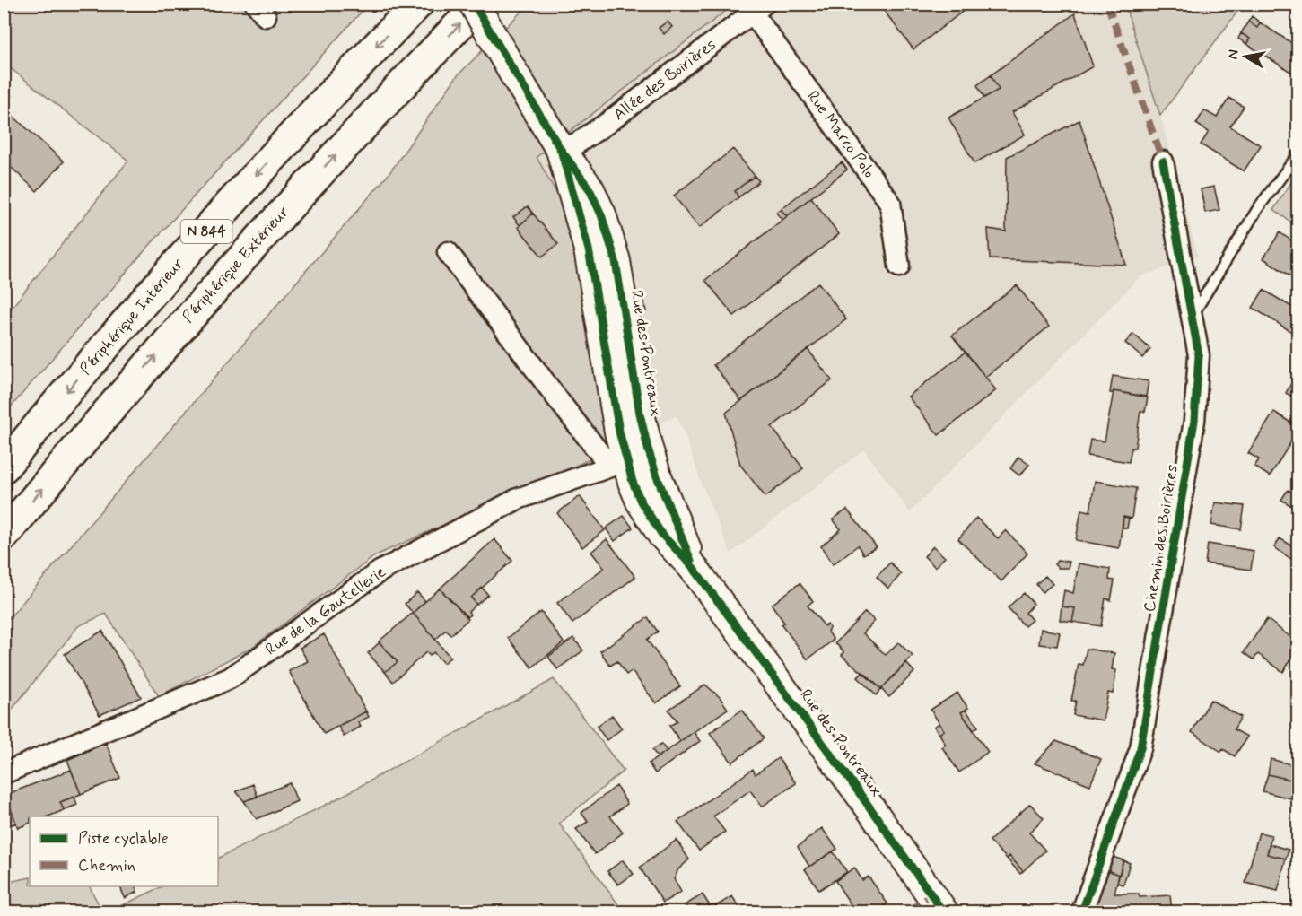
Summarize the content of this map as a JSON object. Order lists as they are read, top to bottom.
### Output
{
  "streets": {
    "highway": ["N 844", "Périphérique Extérieur", "Périphérique Intérieur"],
    "street": [
      "Allée des Boirières",
      "Rue Marco Polo",
      "Rue des Pontreaux",
      "Chemin des Boirières",
      "Rue de la Gautellerie"
    ]
  },
  "crossings": [
    ["Allée des Boirières", "Rue Marco Polo"],
    ["Allée des Boirières", "Rue des Pontreaux"],
    ["Rue des Pontreaux", "Rue de la Gautellerie"]
  ],
  "one_way": ["Périphérique Extérieur", "Périphérique Intérieur"],
  "legend": ["Piste cyclable", "Chemin"],
  "north": "left"
}
